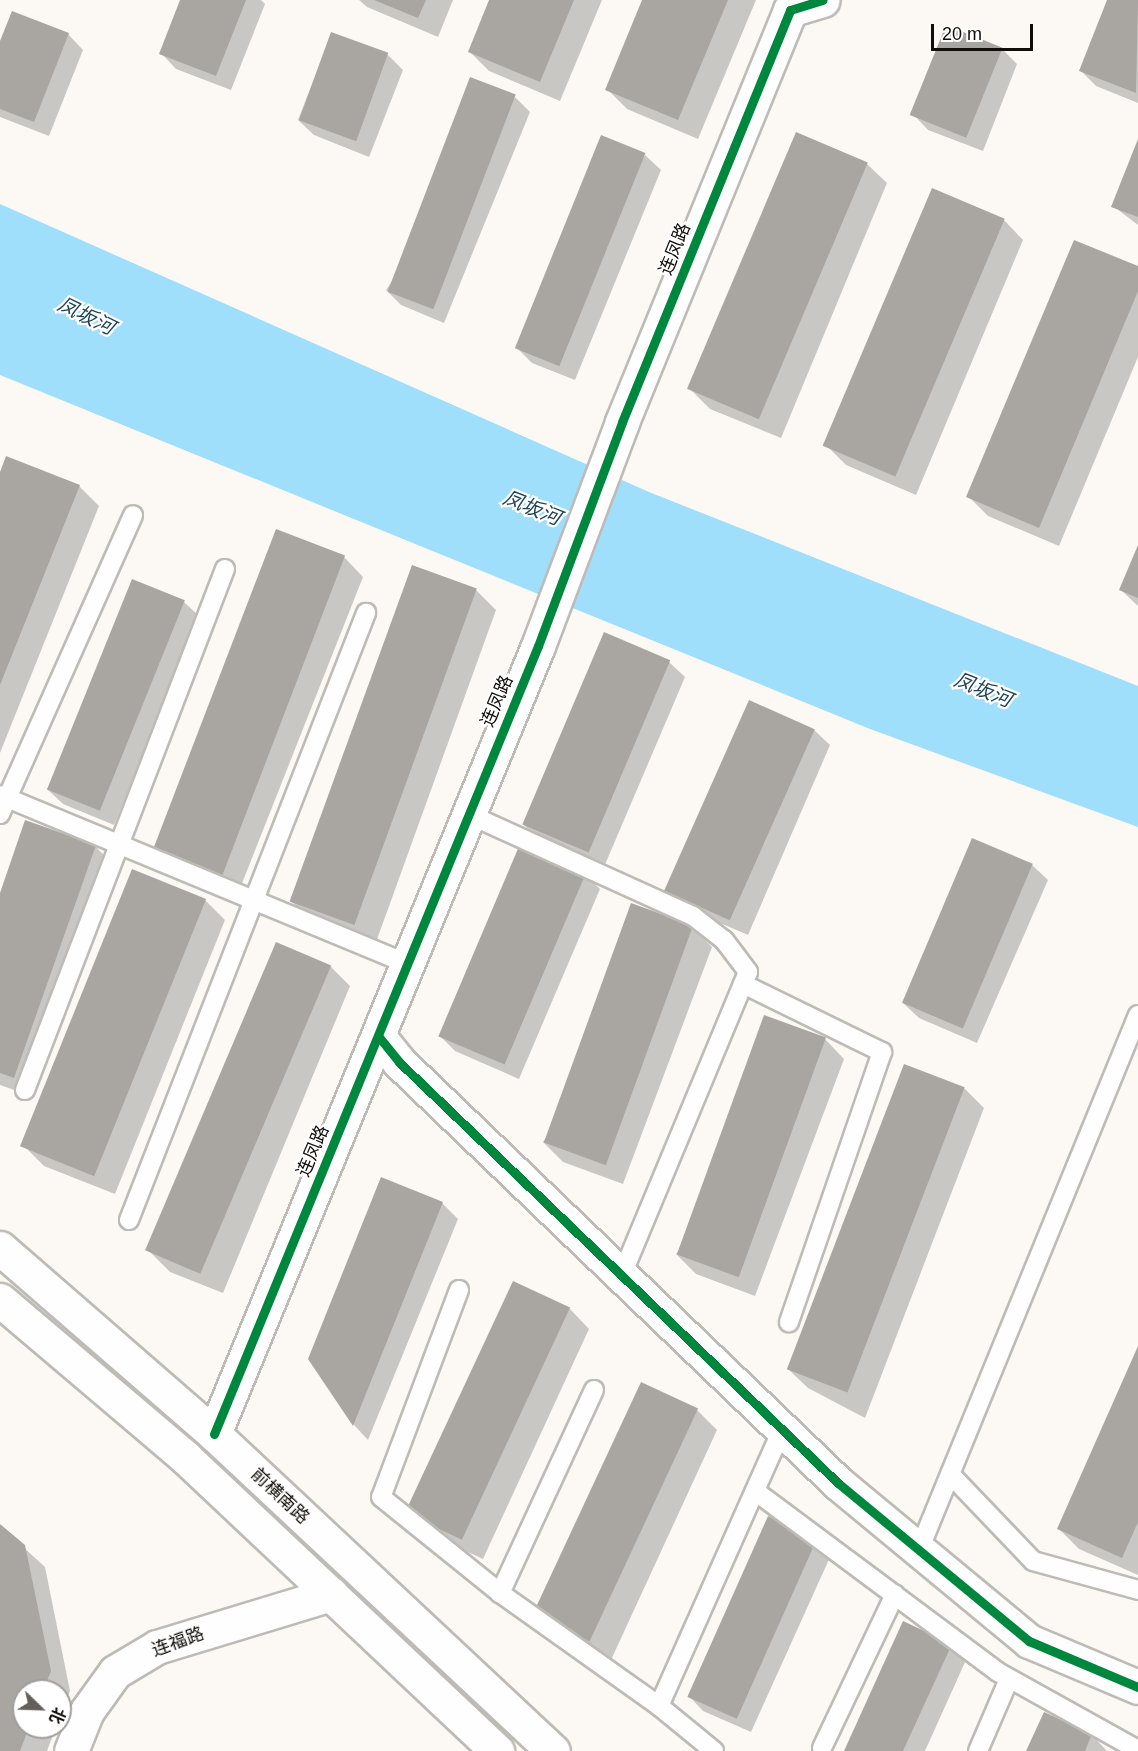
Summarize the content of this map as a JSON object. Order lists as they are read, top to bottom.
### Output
{
  "streets": {
    "street": ["连凤路", "前横南路", "连福路"]
  },
  "crossings": [
    ["连凤路", "前横南路"],
    ["前横南路", "连福路"]
  ],
  "water": ["凤坂河"],
  "scale_bar": "20 m",
  "north": "bottom right"
}
